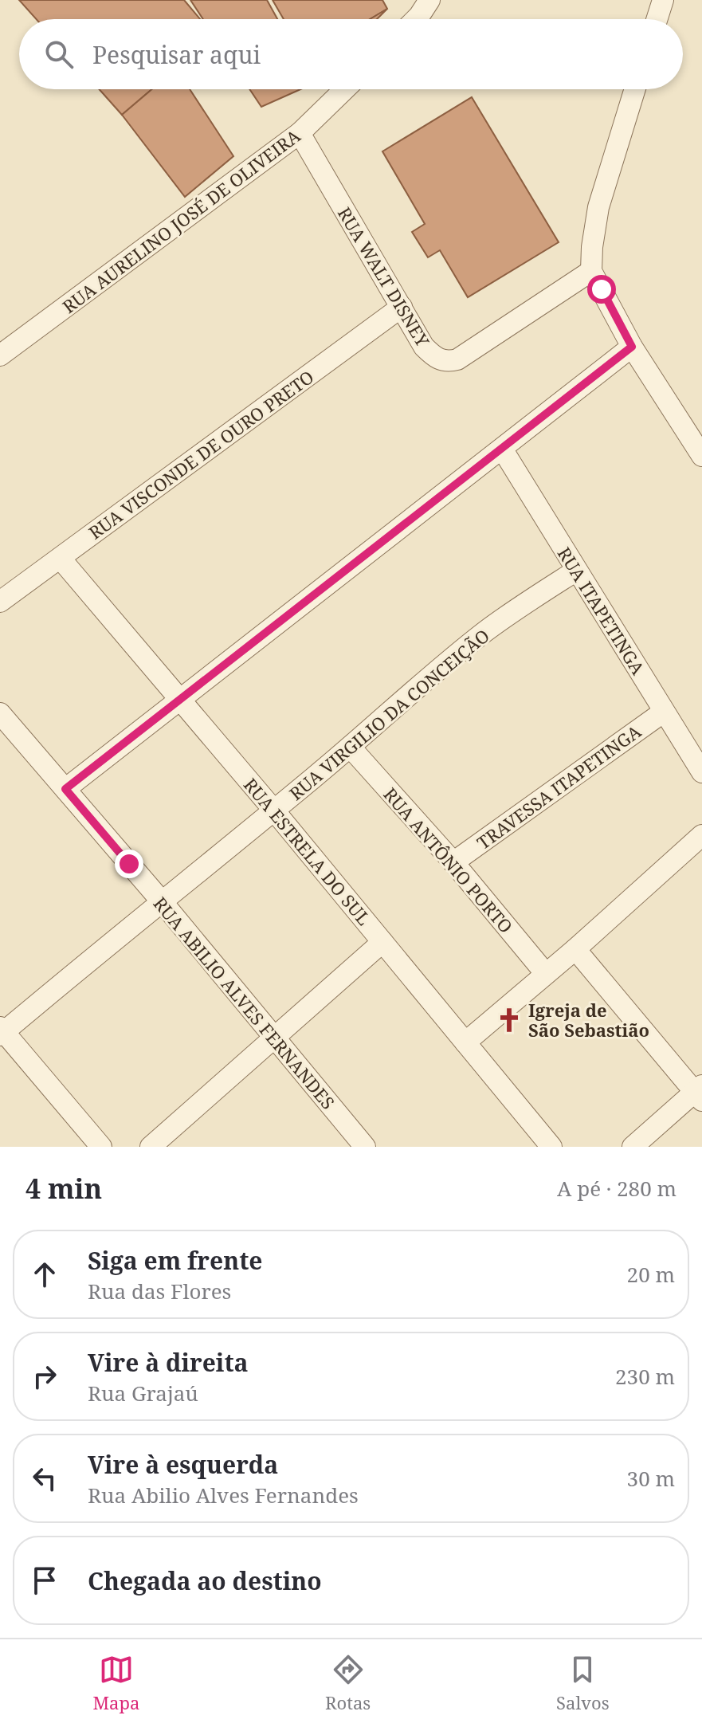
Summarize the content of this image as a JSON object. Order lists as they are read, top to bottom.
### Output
{
  "streets": {
    "street": [
      "RUA AURELINO JOSÉ DE OLIVEIRA",
      "RUA WALT DISNEY",
      "RUA VISCONDE DE OURO PRETO",
      "RUA ITAPETINGA",
      "RUA VIRGILIO DA CONCEIÇÃO",
      "TRAVESSA ITAPETINGA",
      "RUA ESTRELA DO SUL",
      "RUA ANTÔNIO PORTO",
      "RUA ABILIO ALVES FERNANDES"
    ]
  },
  "crossings": [
    ["RUA AURELINO JOSÉ DE OLIVEIRA", "RUA WALT DISNEY"],
    ["RUA WALT DISNEY", "RUA VISCONDE DE OURO PRETO"],
    ["RUA VISCONDE DE OURO PRETO", "RUA ESTRELA DO SUL"],
    ["RUA ITAPETINGA", "RUA VIRGILIO DA CONCEIÇÃO"],
    ["RUA ITAPETINGA", "TRAVESSA ITAPETINGA"],
    ["RUA VIRGILIO DA CONCEIÇÃO", "RUA ESTRELA DO SUL"],
    ["RUA VIRGILIO DA CONCEIÇÃO", "RUA ANTÔNIO PORTO"],
    ["RUA VIRGILIO DA CONCEIÇÃO", "RUA ABILIO ALVES FERNANDES"],
    ["TRAVESSA ITAPETINGA", "RUA ANTÔNIO PORTO"]
  ],
  "places": {
    "church": ["Igreja de São Sebastião"]
  },
  "page": {
    "search": "Pesquisar aqui",
    "heading": ["4 min", "A pé · 280 m"],
    "list": [
      ["Siga em frente", "Rua das Flores", "20 m"],
      ["Vire à direita", "Rua Grajaú", "230 m"],
      ["Vire à esquerda", "Rua Abilio Alves Fernandes", "30 m"],
      "Chegada ao destino"
    ],
    "nav": ["Mapa", "Rotas", "Salvos"]
  }
}
